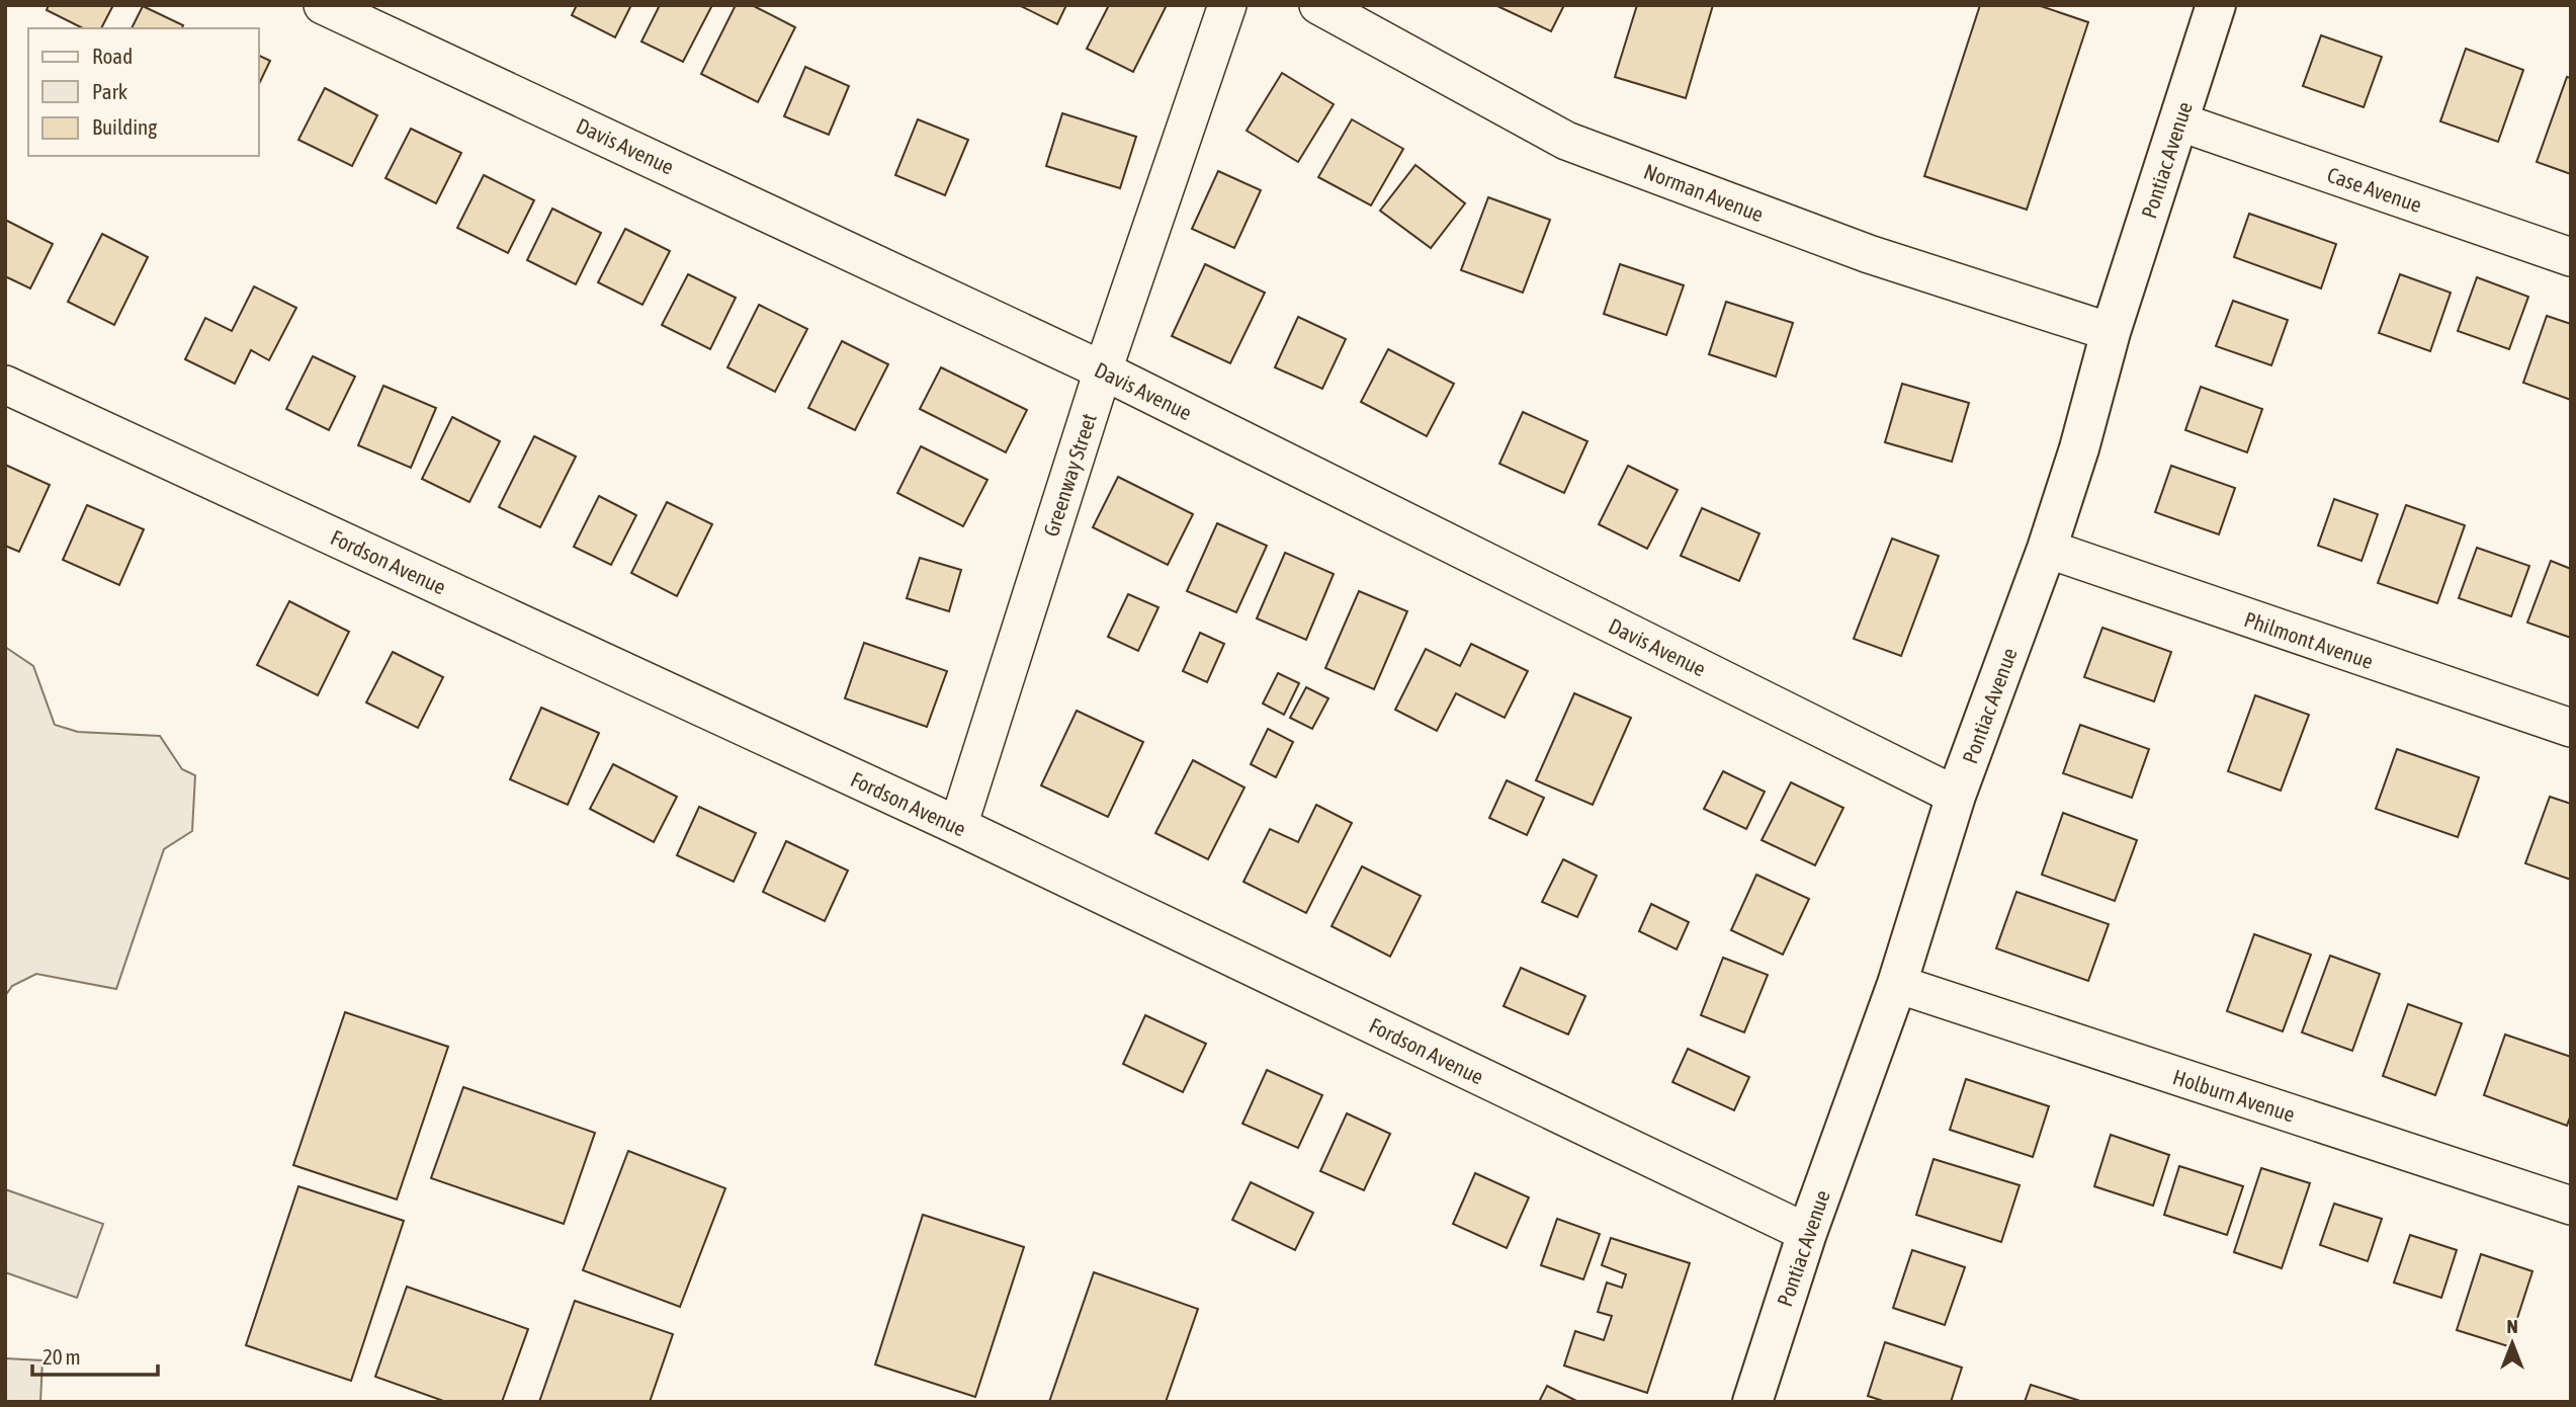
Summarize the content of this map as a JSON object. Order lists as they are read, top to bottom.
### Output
{
  "streets": {
    "main road": ["Pontiac Avenue"],
    "street": [
      "Davis Avenue",
      "Case Avenue",
      "Norman Avenue",
      "Greenway Street",
      "Fordson Avenue",
      "Philmont Avenue",
      "Holburn Avenue"
    ]
  },
  "crossings": [
    ["Davis Avenue", "Pontiac Avenue"],
    ["Davis Avenue", "Greenway Street"],
    ["Pontiac Avenue", "Case Avenue"],
    ["Pontiac Avenue", "Norman Avenue"],
    ["Pontiac Avenue", "Fordson Avenue"],
    ["Pontiac Avenue", "Philmont Avenue"],
    ["Pontiac Avenue", "Holburn Avenue"],
    ["Greenway Street", "Fordson Avenue"]
  ],
  "legend": ["Road", "Park", "Building"],
  "scale_bar": "20 m",
  "north": "top"
}
